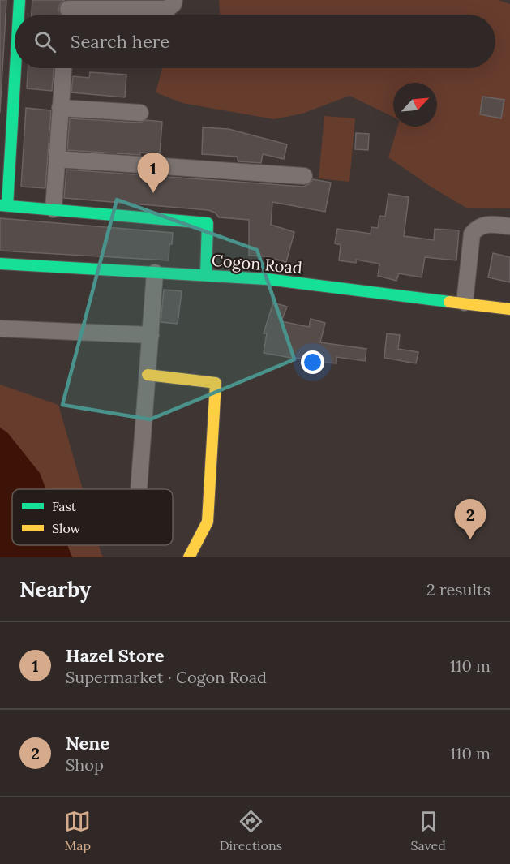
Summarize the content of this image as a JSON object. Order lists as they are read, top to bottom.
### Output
{
  "streets": {
    "street": ["Cogon Road"]
  },
  "legend": ["Fast", "Slow"],
  "north": "top right",
  "page": {
    "search": "Search here",
    "pins": ["1", "2"],
    "heading": ["Nearby", "2 results"],
    "list": [
      {
        "mark": "1",
        "name": "Hazel Store",
        "note": "Supermarket · Cogon Road",
        "value": "110 m"
      },
      {
        "mark": "2",
        "name": "Nene",
        "note": "Shop",
        "value": "110 m"
      }
    ],
    "nav": ["Map", "Directions", "Saved"]
  }
}
